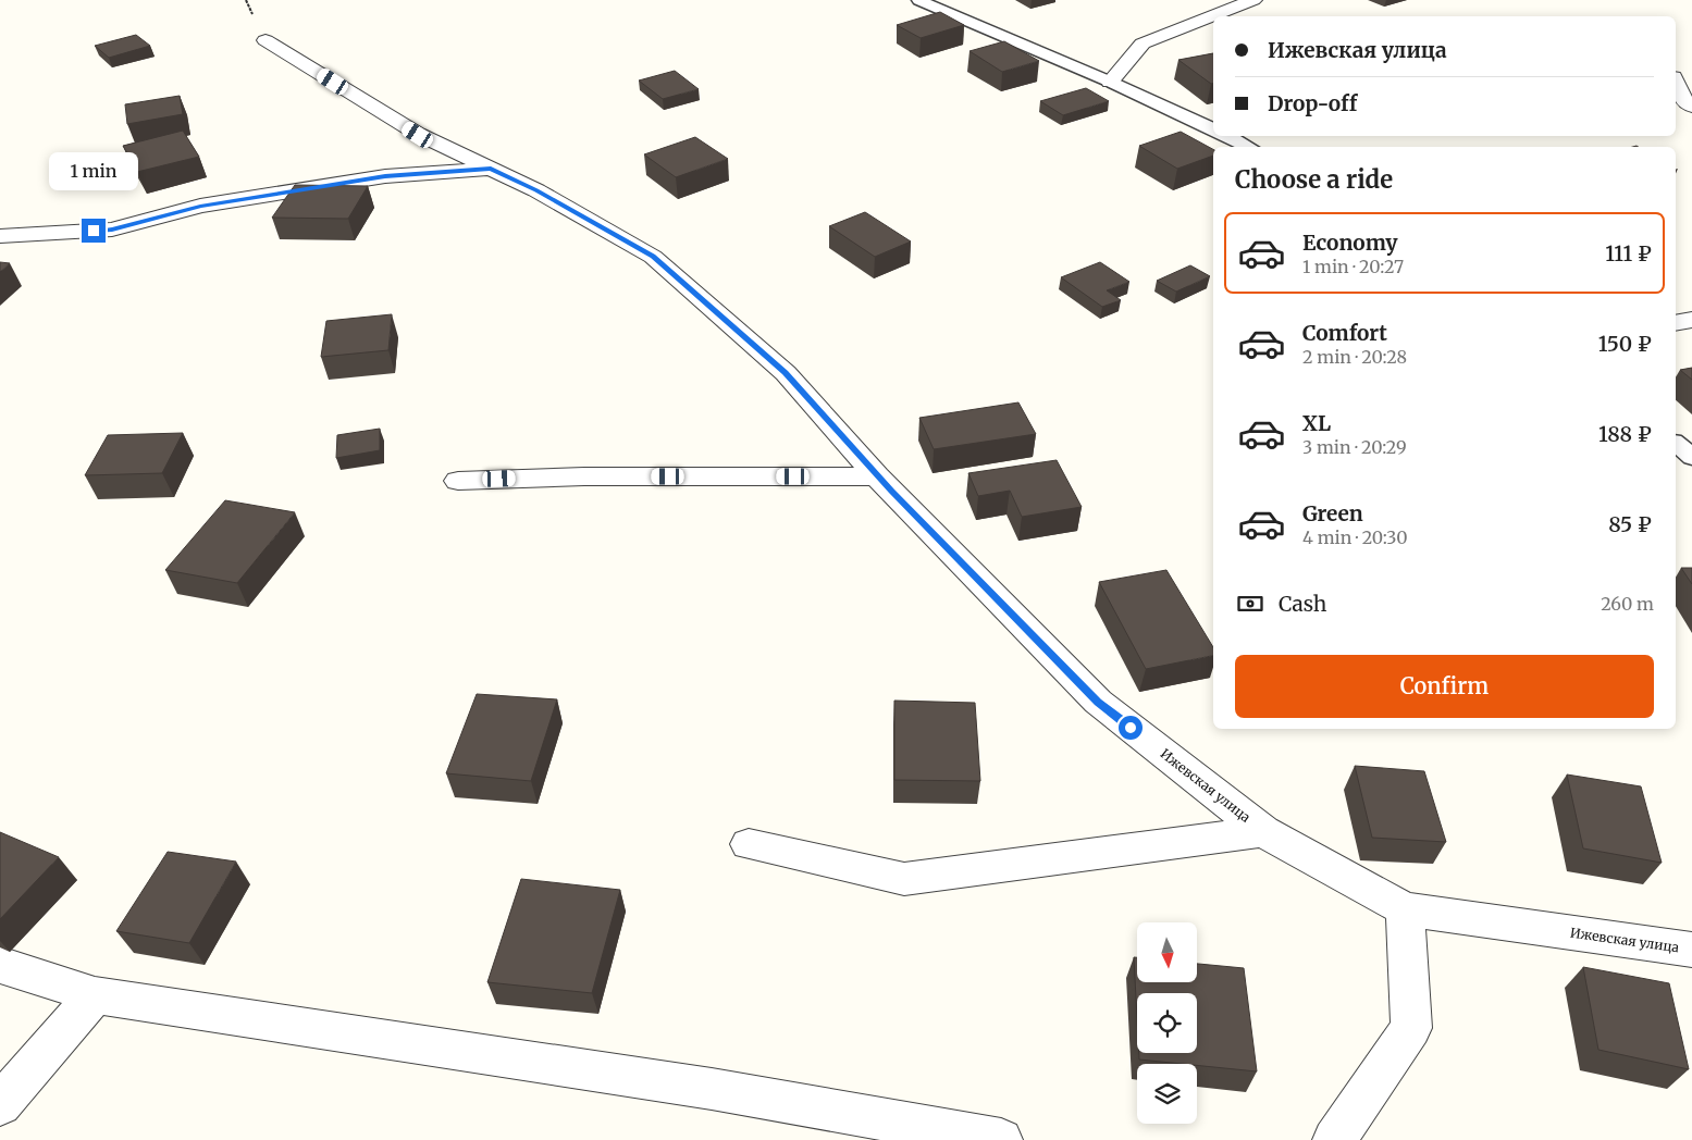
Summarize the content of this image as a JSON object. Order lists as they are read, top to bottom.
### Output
{
  "streets": {
    "street": ["Ижевская улица"]
  },
  "north": "bottom",
  "page": {
    "banner": ["Ижевская улица", "Drop-off"],
    "heading": "Choose a ride",
    "bubble": "1 min",
    "list": [
      {
        "name": "Economy",
        "note": "1 min · 20:27",
        "value": "111 ₽"
      },
      {
        "name": "Comfort",
        "note": "2 min · 20:28",
        "value": "150 ₽"
      },
      {
        "name": "XL",
        "note": "3 min · 20:29",
        "value": "188 ₽"
      },
      {
        "name": "Green",
        "note": "4 min · 20:30",
        "value": "85 ₽"
      }
    ],
    "pay": ["Cash", "260 m"],
    "buttons": "Confirm"
  }
}
